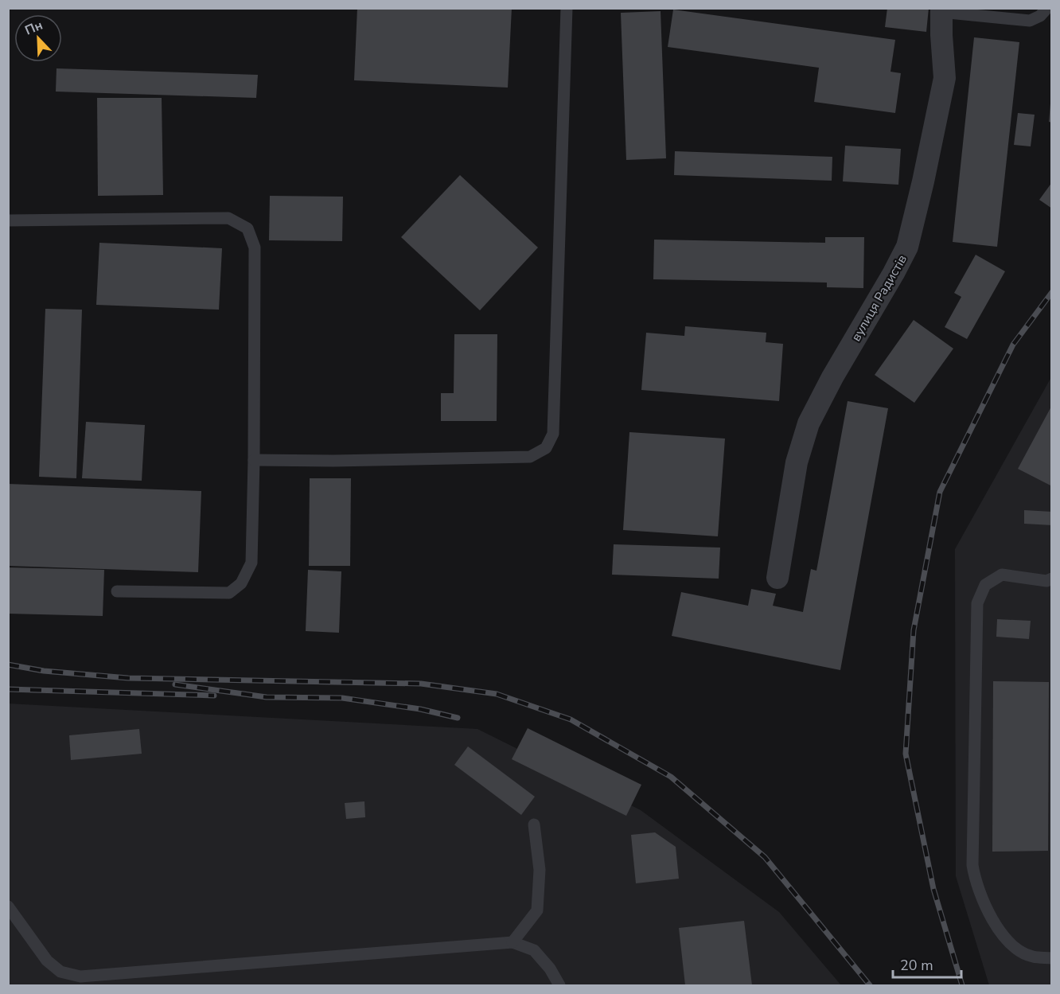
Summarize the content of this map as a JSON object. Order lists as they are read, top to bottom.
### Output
{
  "streets": {
    "street": ["вулиця Радистів"]
  },
  "scale_bar": "20 m",
  "north": "top left"
}
